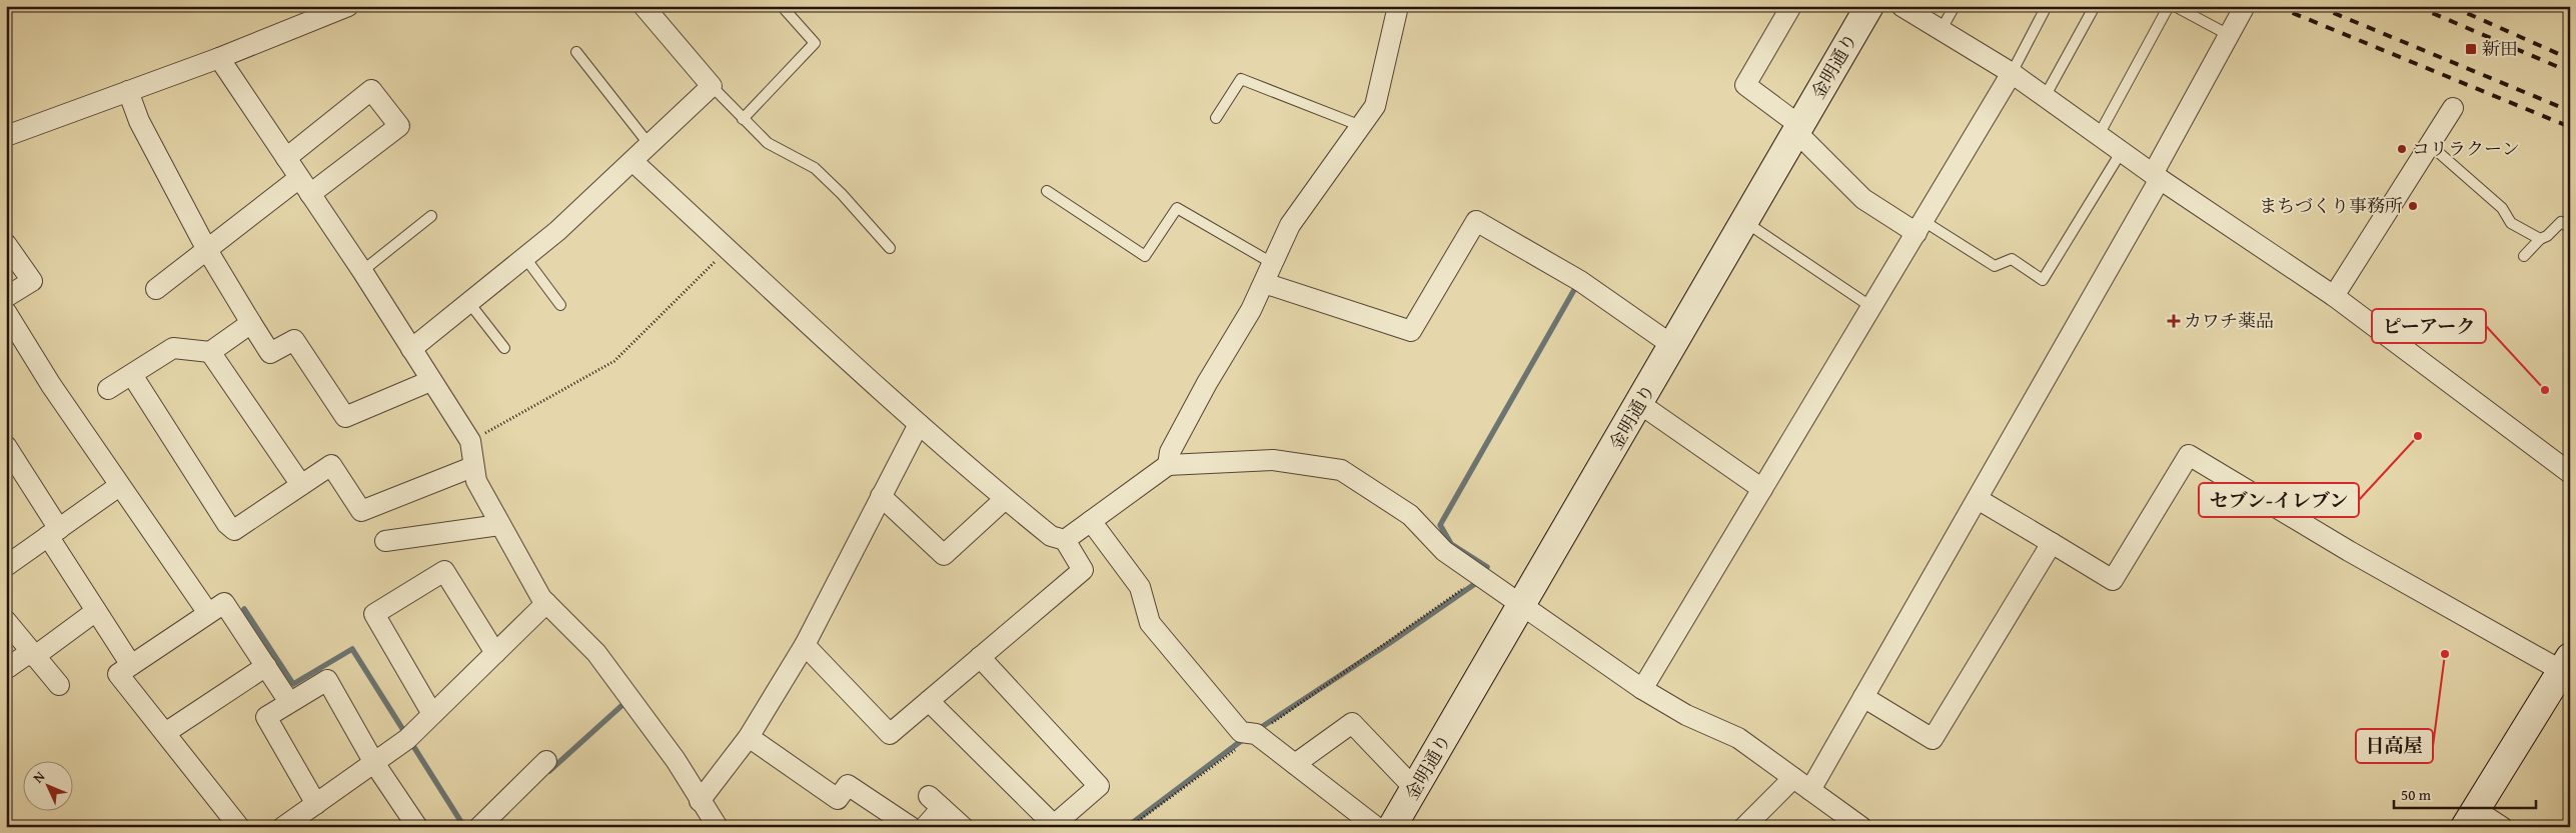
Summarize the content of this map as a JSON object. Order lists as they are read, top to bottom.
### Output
{
  "streets": {
    "street": ["金明通り"]
  },
  "places": {
    "transit": ["新田"],
    "other": [
      "コリラクーン",
      "まちづくり事務所",
      "ピーアーク",
      "セブン-イレブン",
      "日高屋"
    ],
    "health": ["カワチ薬品"]
  },
  "scale_bar": "50 m",
  "north": "top left"
}
